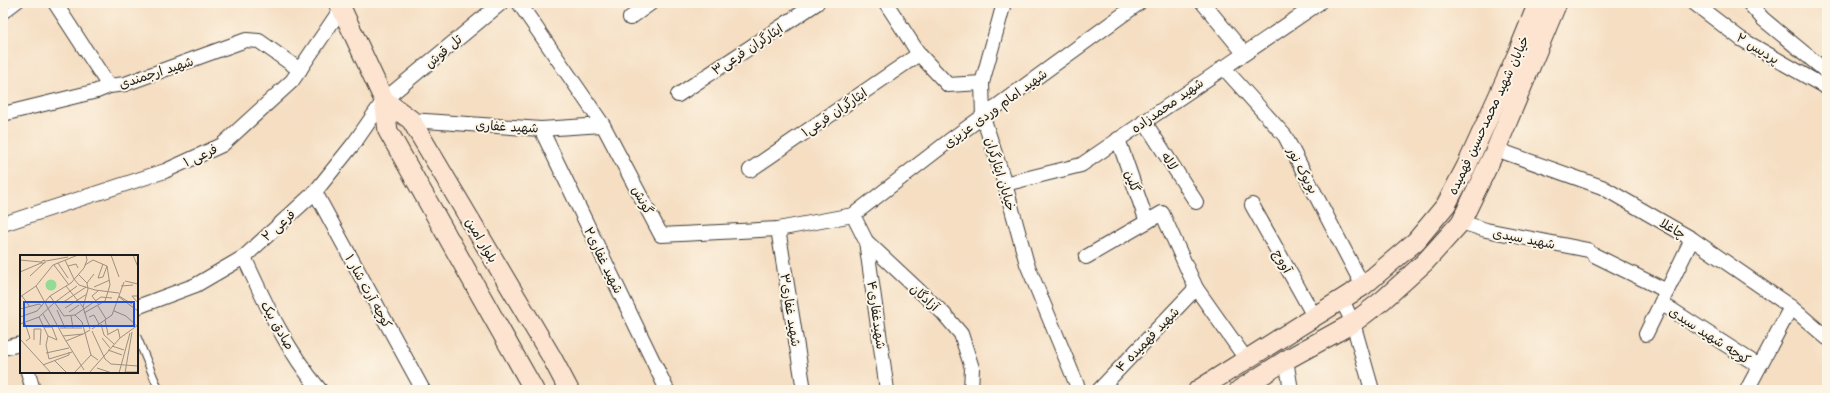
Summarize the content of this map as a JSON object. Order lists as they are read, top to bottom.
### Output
{
  "streets": {
    "main road": ["خیابان شهید محمدحسین فهمیده", "بلوار امین"],
    "street": [
      "پردیس ۲",
      "ایثارگران فرعی۳",
      "تل قوش",
      "شهید ارجمندی",
      "شهید محمدزاده",
      "شهید امام وردی عزیزی",
      "ایثارگران فرعی۱",
      "شهید غفاری",
      "فرعی ۱",
      "لاله",
      "بویوک نور",
      "خیابان ایثارگران",
      "گلین",
      "گونش",
      "فرعی ۲",
      "چاغلا",
      "شهید سیدی",
      "شهید غفاری۲",
      "آووج",
      "کوچه آرت شار ۱",
      "آزادگان",
      "شهید غفاری۳",
      "شهیدغفاری۴",
      "صادق بیک",
      "کوچه شهید سیدی",
      "شهید فهمیده ۴"
    ]
  },
  "crossings": [
    ["تل قوش", "فرعی ۲"],
    ["تل قوش", "بلوار امین"],
    ["شهید ارجمندی", "فرعی ۱"],
    ["شهید محمدزاده", "لاله"],
    ["شهید محمدزاده", "بویوک نور"],
    ["شهید محمدزاده", "خیابان ایثارگران"],
    ["شهید محمدزاده", "گلین"],
    ["شهید امام وردی عزیزی", "خیابان ایثارگران"],
    ["شهید امام وردی عزیزی", "گونش"],
    ["شهید امام وردی عزیزی", "آزادگان"],
    ["خیابان شهید محمدحسین فهمیده", "بویوک نور"],
    ["خیابان شهید محمدحسین فهمیده", "شهید سیدی"],
    ["خیابان شهید محمدحسین فهمیده", "آووج"],
    ["شهید غفاری", "گونش"],
    ["شهید غفاری", "بلوار امین"],
    ["شهید غفاری", "شهید غفاری۲"],
    ["فرعی ۱", "بلوار امین"],
    ["گونش", "آزادگان"],
    ["گونش", "شهید غفاری۳"],
    ["فرعی ۲", "بلوار امین"],
    ["فرعی ۲", "کوچه آرت شار ۱"],
    ["فرعی ۲", "صادق بیک"],
    ["شهید سیدی", "کوچه شهید سیدی"],
    ["آزادگان", "شهیدغفاری۴"]
  ]
}
